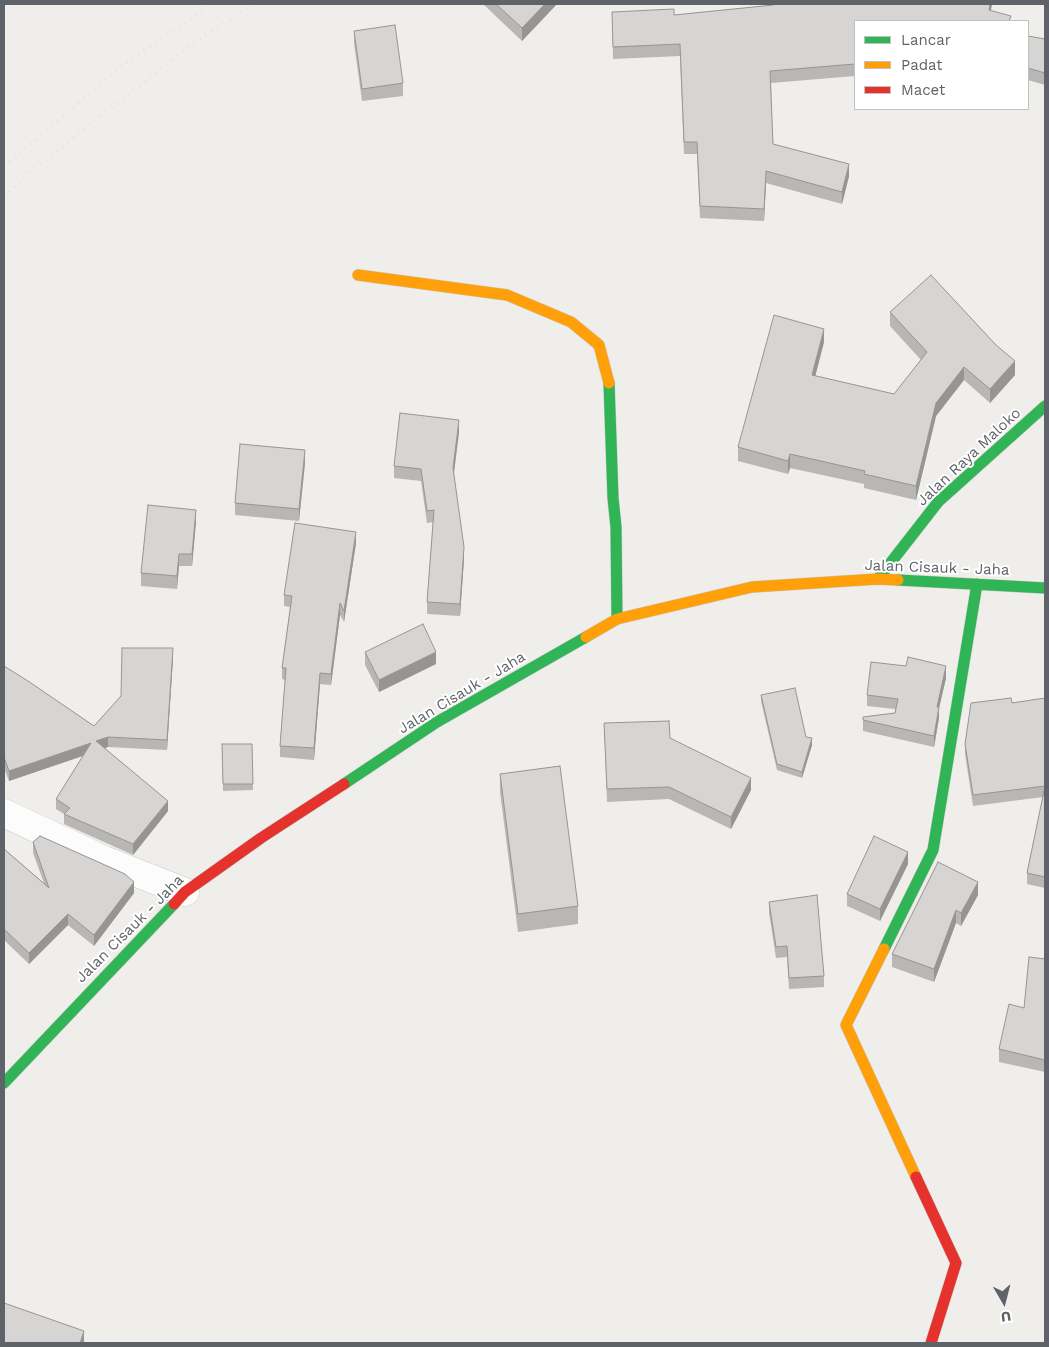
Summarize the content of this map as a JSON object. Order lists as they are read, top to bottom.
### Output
{
  "streets": {
    "street": ["Jalan Raya Maloko", "Jalan Cisauk - Jaha"]
  },
  "crossings": [
    ["Jalan Raya Maloko", "Jalan Cisauk - Jaha"]
  ],
  "legend": ["Lancar", "Padat", "Macet"],
  "north": "bottom"
}
